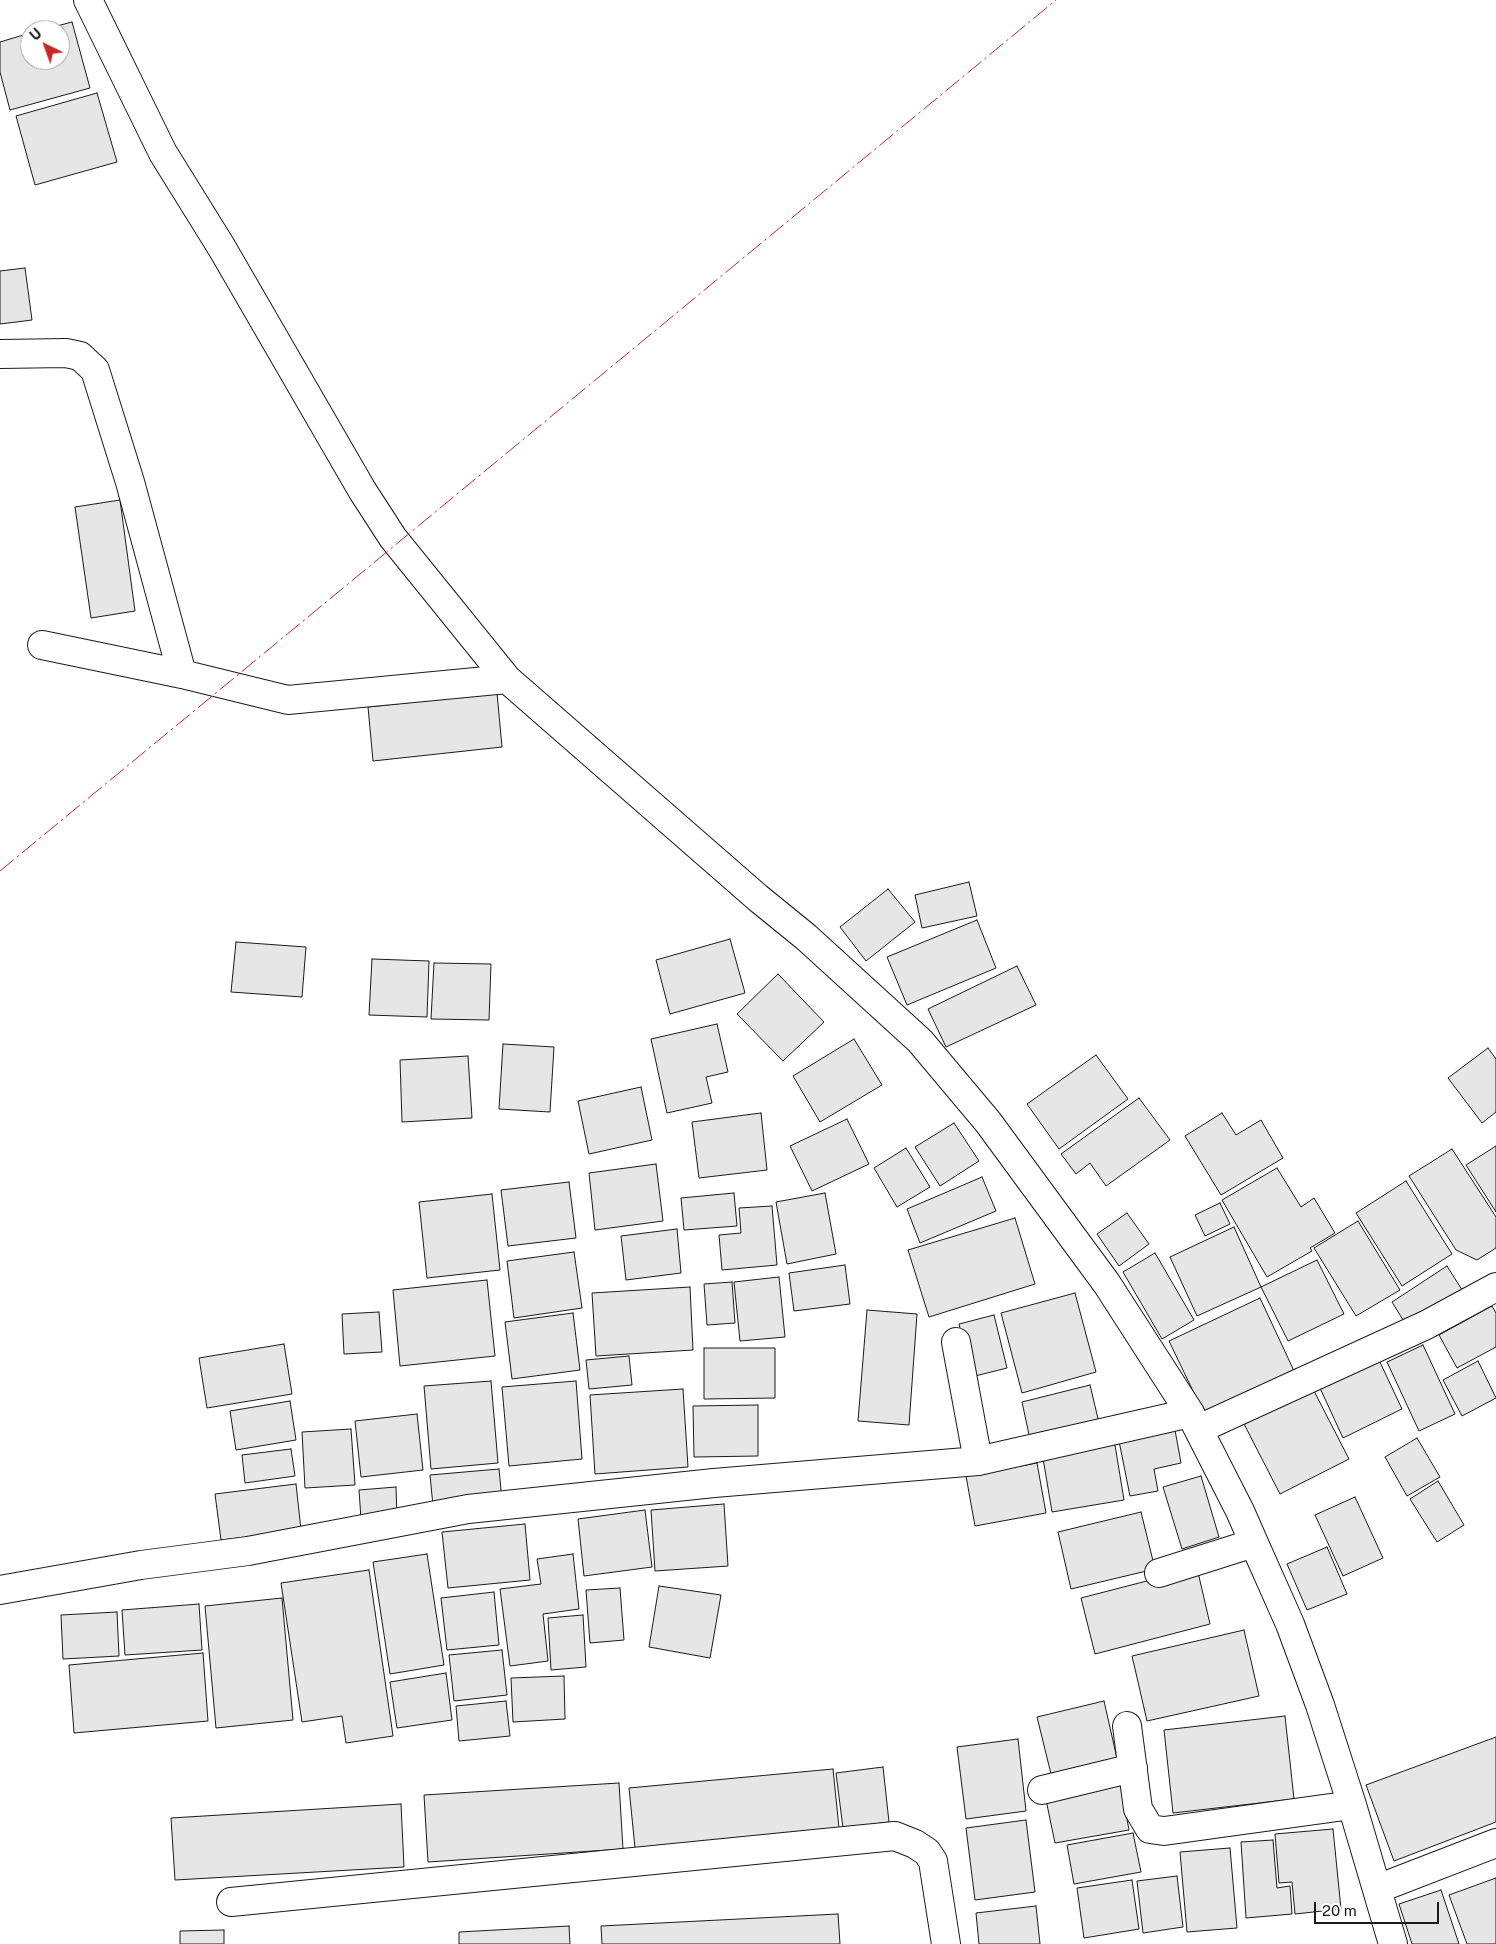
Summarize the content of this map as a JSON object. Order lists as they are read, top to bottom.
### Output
{
  "scale_bar": "20 m",
  "north": "top left"
}
